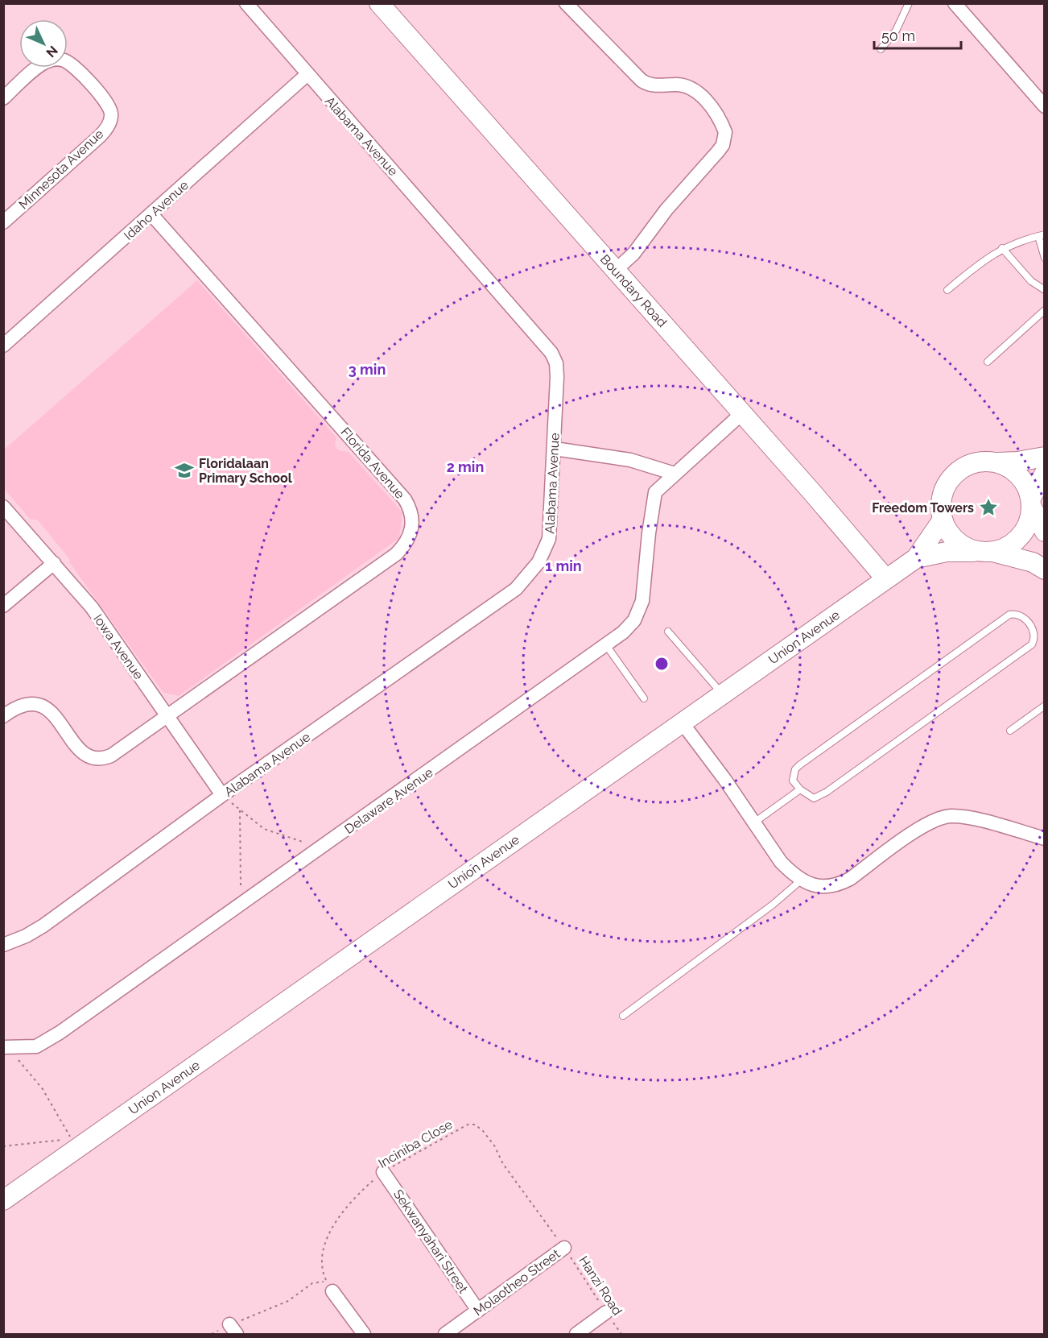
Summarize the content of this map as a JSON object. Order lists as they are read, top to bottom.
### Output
{
  "streets": {
    "street": [
      "Alabama Avenue",
      "Minnesota Avenue",
      "Idaho Avenue",
      "Boundary Road",
      "Florida Avenue",
      "Union Avenue",
      "Iowa Avenue",
      "Delaware Avenue",
      "Sekwanyahari Street",
      "Molaotheo Street"
    ],
    "path": ["Inciniba Close", "Hanzi Road"]
  },
  "crossings": [
    ["Alabama Avenue", "Idaho Avenue"],
    ["Alabama Avenue", "Iowa Avenue"],
    ["Idaho Avenue", "Florida Avenue"],
    ["Boundary Road", "Union Avenue"],
    ["Boundary Road", "Delaware Avenue"],
    ["Florida Avenue", "Iowa Avenue"],
    ["Inciniba Close", "Sekwanyahari Street"],
    ["Inciniba Close", "Molaotheo Street"],
    ["Inciniba Close", "Hanzi Road"],
    ["Sekwanyahari Street", "Molaotheo Street"],
    ["Molaotheo Street", "Hanzi Road"]
  ],
  "places": {
    "school or university": ["Floridalaan Primary School"],
    "place": ["Freedom Towers"]
  },
  "scale_bar": "50 m",
  "north": "bottom right",
  "rings": ["3 min", "2 min", "1 min"]
}
